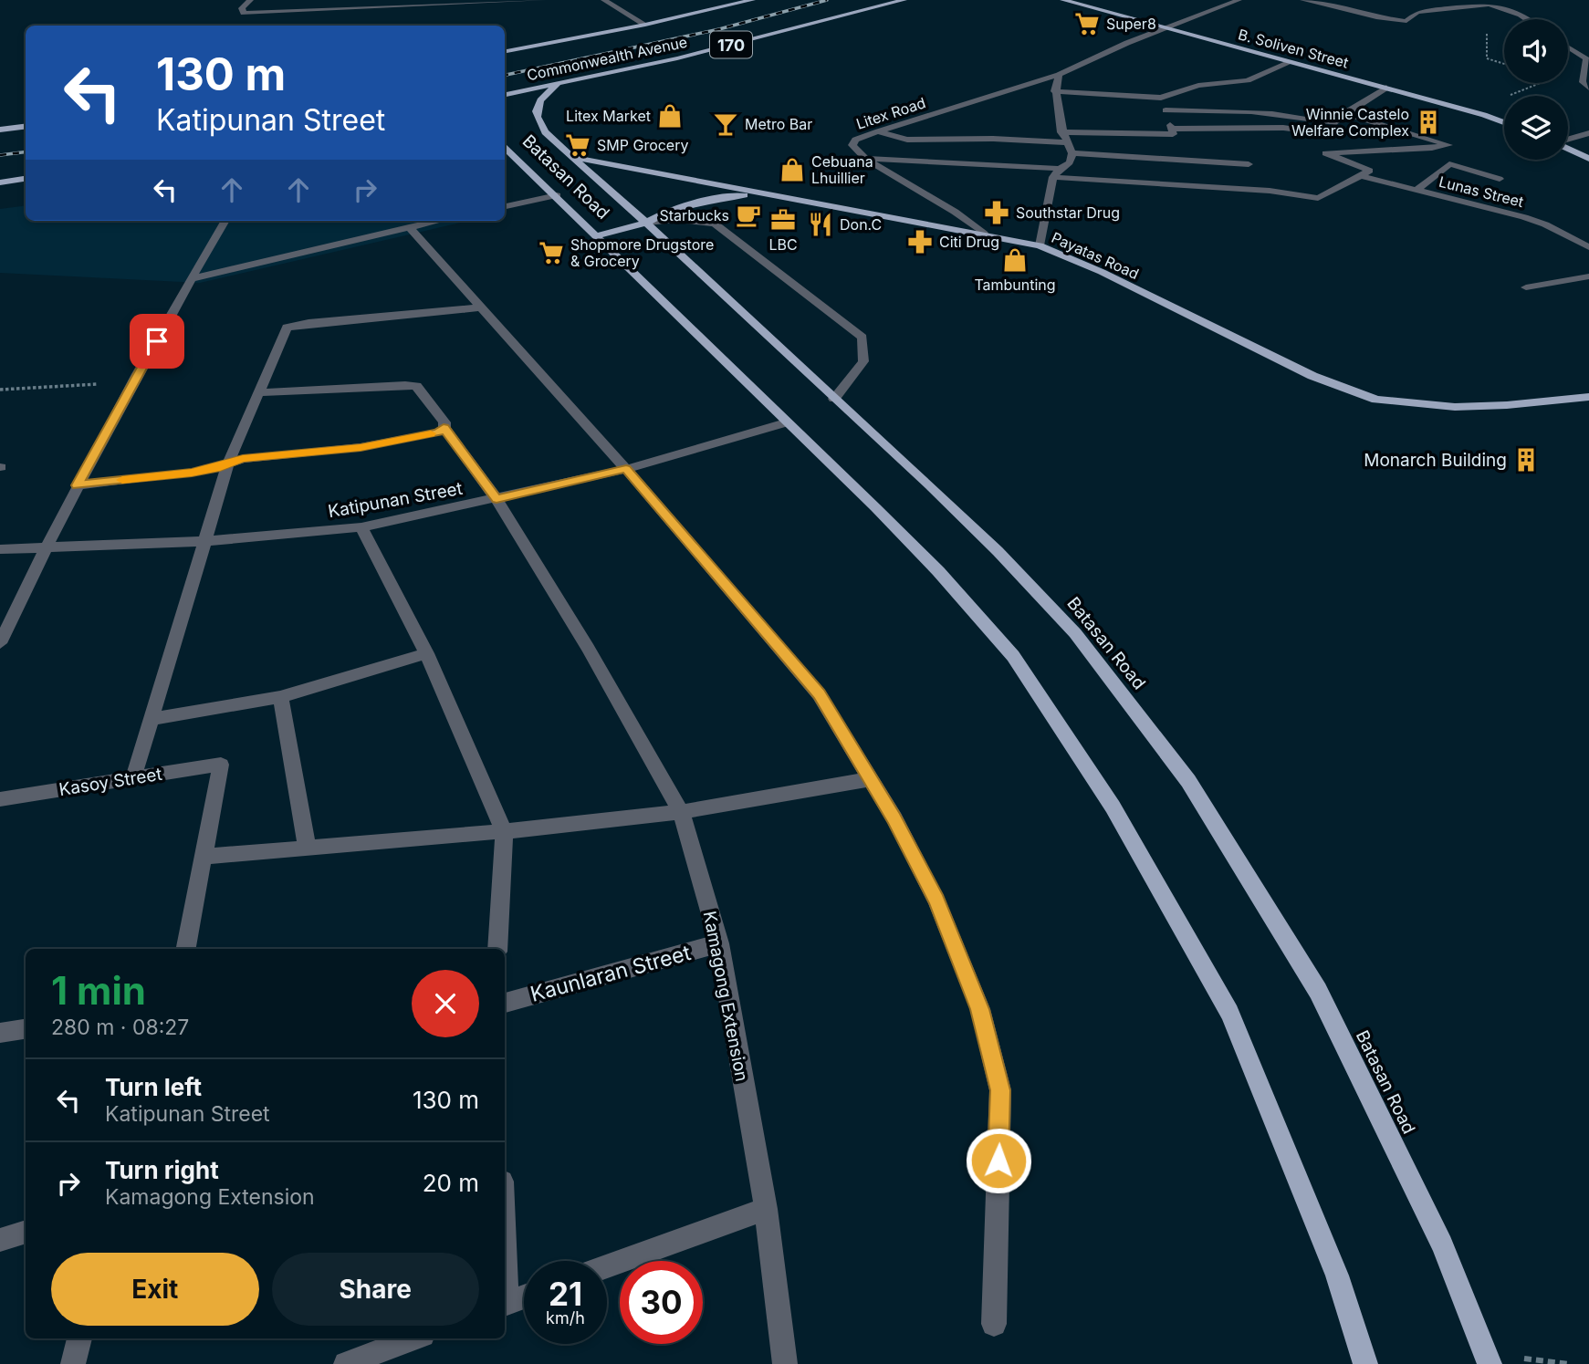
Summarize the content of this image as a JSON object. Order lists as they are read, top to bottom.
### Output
{
  "streets": {
    "main road": [
      "170",
      "B. Soliven Street",
      "Commonwealth Avenue",
      "Batasan Road",
      "Payatas Road"
    ],
    "street": [
      "Litex Road",
      "Lunas Street",
      "Katipunan Street",
      "Kasoy Street",
      "Kaunlaran Street",
      "Kamagong Extension"
    ]
  },
  "crossings": [
    ["B. Soliven Street", "Litex Road"],
    ["Commonwealth Avenue", "Batasan Road"],
    ["Batasan Road", "Payatas Road"],
    ["Batasan Road", "Katipunan Street"],
    ["Katipunan Street", "Kamagong Extension"],
    ["Kaunlaran Street", "Kamagong Extension"]
  ],
  "places": {
    "supermarket": ["Super8", "SMP Grocery", "Shopmore Drugstore & Grocery"],
    "shop": ["Litex Market", "Cebuana Lhuillier", "Tambunting"],
    "building": ["Winnie Castelo Welfare Complex", "Monarch Building"],
    "bar": ["Metro Bar"],
    "pharmacy": ["Southstar Drug", "Citi Drug"],
    "cafe": ["Starbucks"],
    "office": ["LBC"],
    "restaurant": ["Don.C"]
  },
  "page": {
    "turn": ["130 m", "Katipunan Street"],
    "heading": ["1 min", "280 m · 08:27"],
    "list": [
      {
        "name": "Turn left",
        "note": "Katipunan Street",
        "value": "130 m"
      },
      {
        "name": "Turn right",
        "note": "Kamagong Extension",
        "value": "20 m"
      }
    ],
    "buttons": ["Exit", "Share"],
    "speed": "21 km/h",
    "limit": "30"
  }
}
